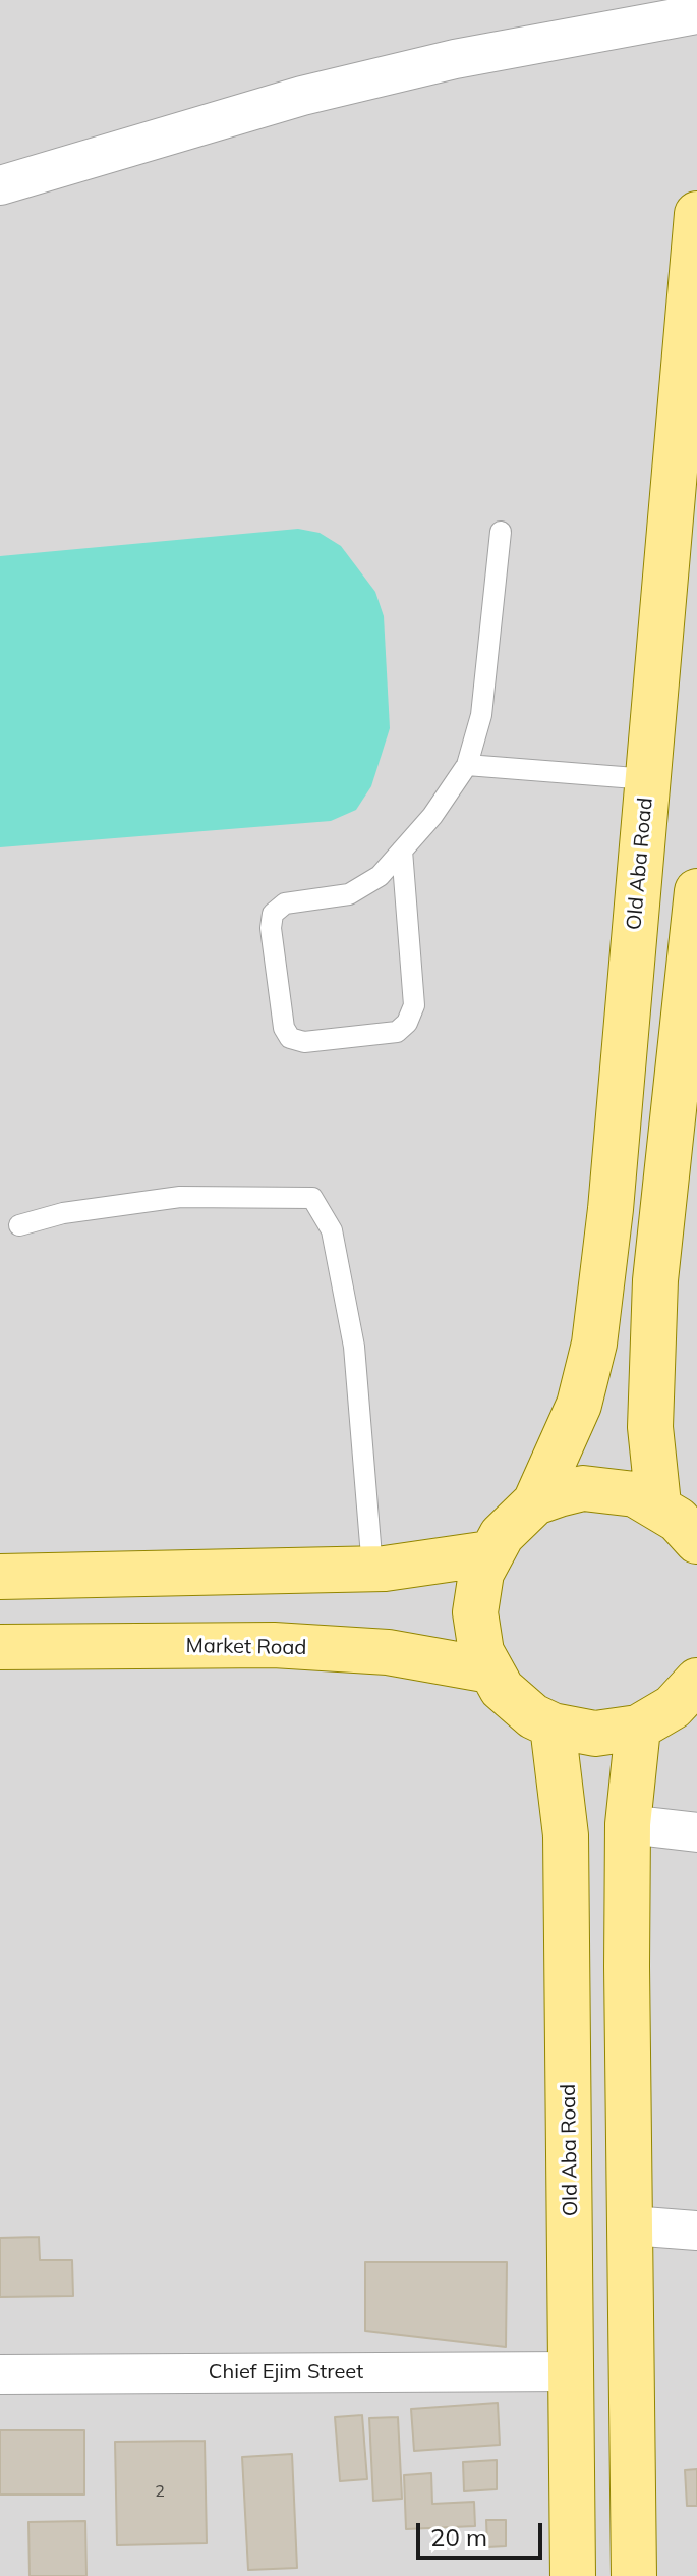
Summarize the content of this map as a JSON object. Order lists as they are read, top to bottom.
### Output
{
  "streets": {
    "main road": ["Old Aba Road", "Market Road"],
    "street": ["Chief Ejim Street"]
  },
  "crossings": [
    ["Old Aba Road", "Chief Ejim Street"]
  ],
  "house_numbers": ["2"],
  "scale_bar": "20 m"
}
